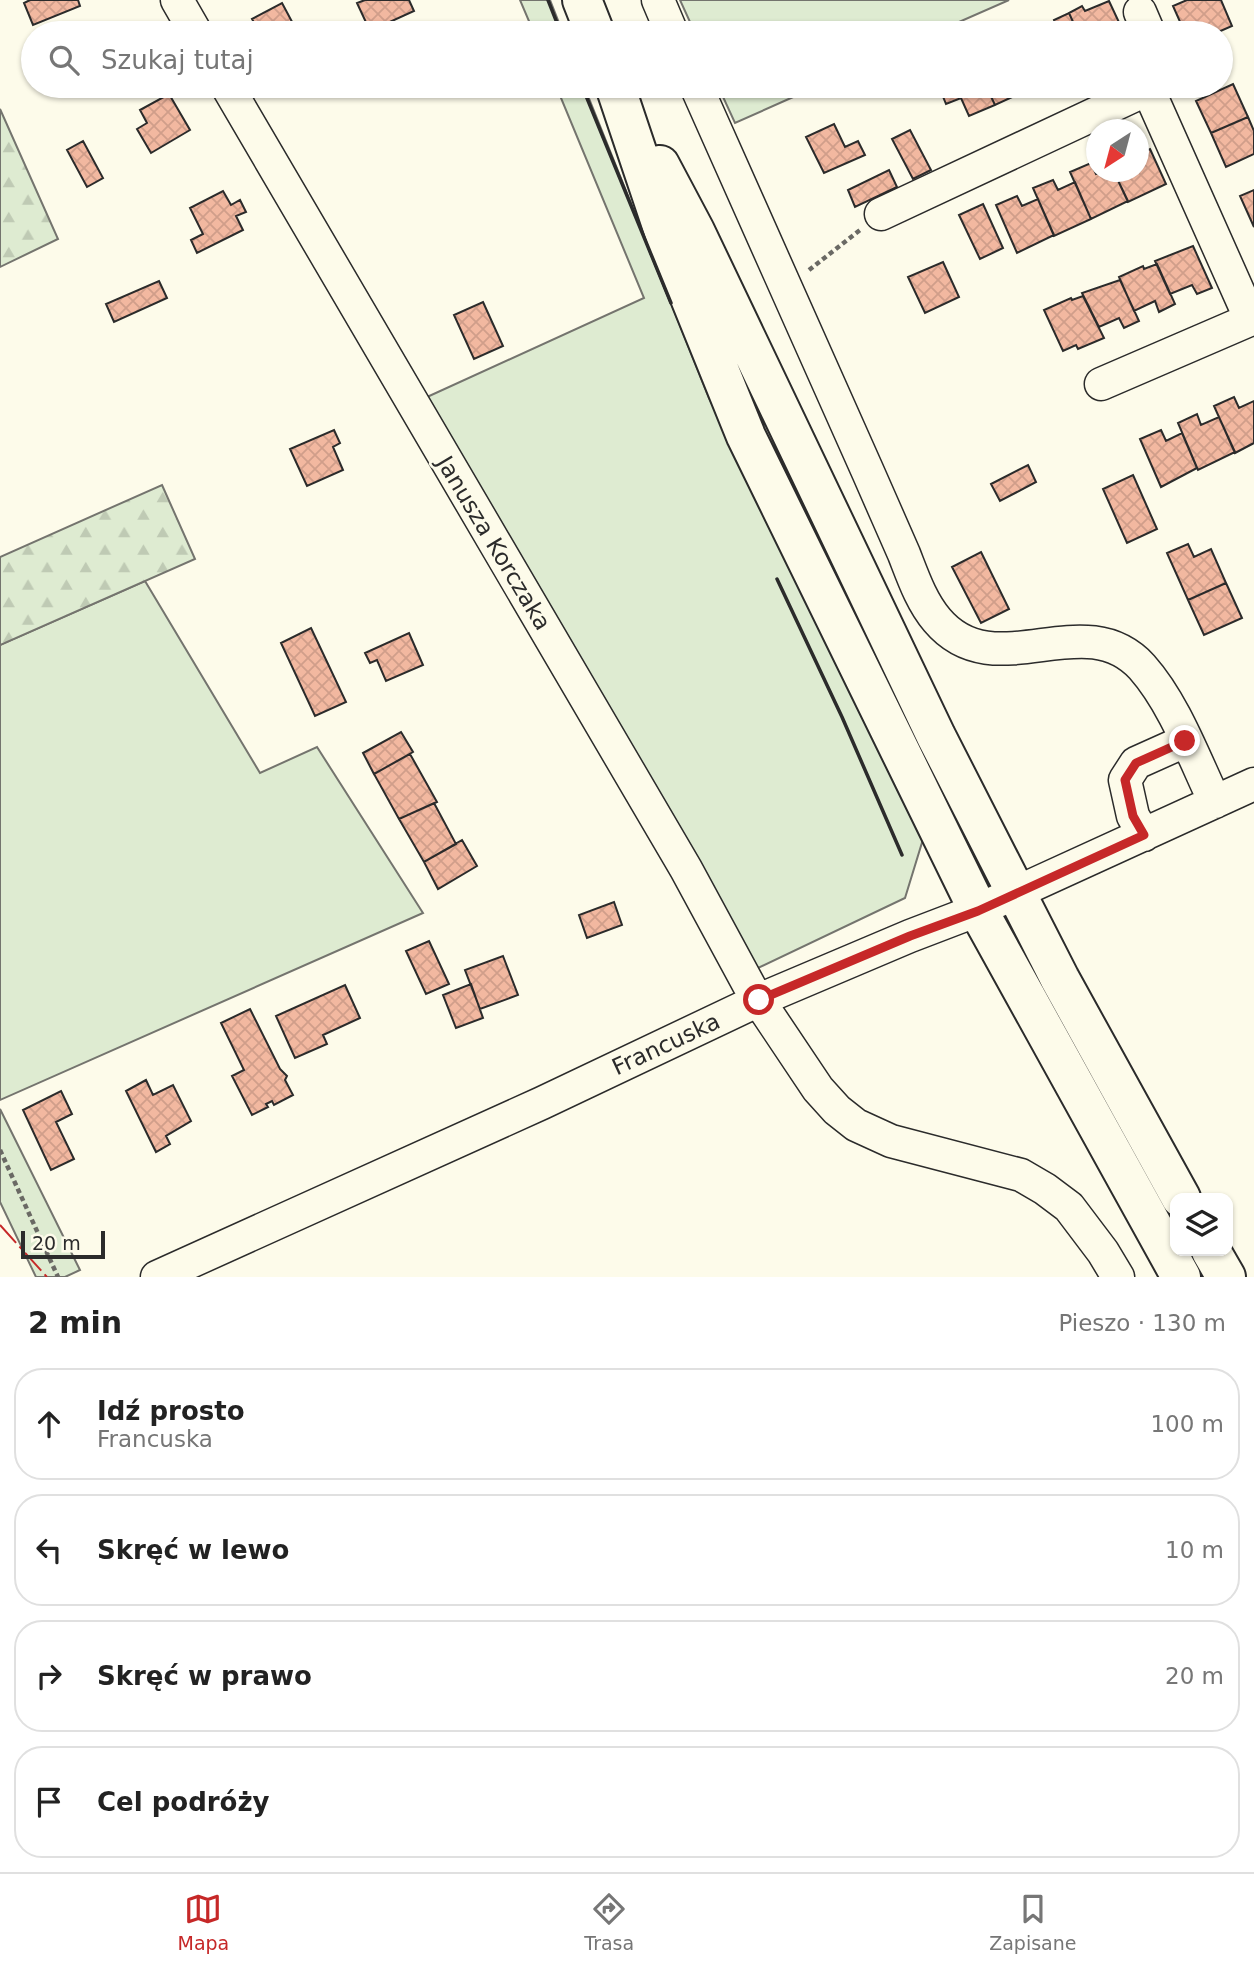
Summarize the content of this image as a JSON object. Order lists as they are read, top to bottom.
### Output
{
  "streets": {
    "street": ["Janusza Korczaka", "Francuska"]
  },
  "crossings": [
    ["Janusza Korczaka", "Francuska"]
  ],
  "scale_bar": "20 m",
  "north": "bottom left",
  "page": {
    "search": "Szukaj tutaj",
    "scale": "20 m",
    "heading": ["2 min", "Pieszo · 130 m"],
    "list": [
      ["Idź prosto", "Francuska", "100 m"],
      ["Skręć w lewo", "10 m"],
      ["Skręć w prawo", "20 m"],
      "Cel podróży"
    ],
    "nav": ["Mapa", "Trasa", "Zapisane"]
  }
}
